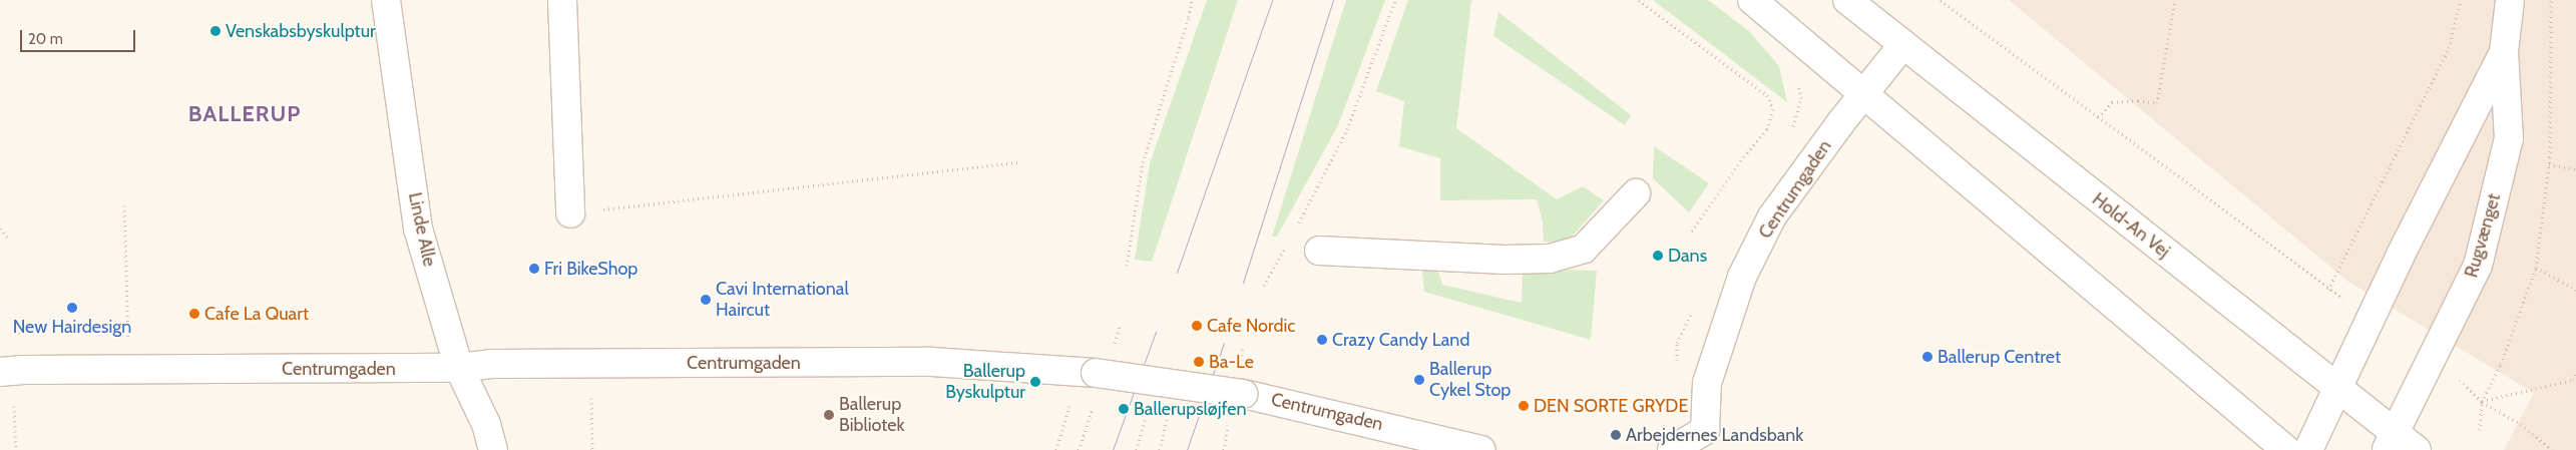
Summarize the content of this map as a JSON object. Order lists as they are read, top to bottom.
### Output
{
  "streets": {
    "street": [
      "Centrumgaden",
      "Hold-An Vej",
      "Linde Alle",
      "Rugvænget"
    ]
  },
  "crossings": [
    ["Centrumgaden", "Hold-An Vej"],
    ["Centrumgaden", "Linde Alle"],
    ["Hold-An Vej", "Rugvænget"]
  ],
  "districts": ["BALLERUP"],
  "places": [
    "Venskabsbyskulptur",
    "Dans",
    "Fri BikeShop",
    "Cavi International Haircut",
    "New Hairdesign",
    "Cafe La Quart",
    "Cafe Nordic",
    "Crazy Candy Land",
    "Ballerup Centret",
    "Ba-Le",
    "Ballerup Cykel Stop",
    "Ballerup Byskulptur",
    "DEN SORTE GRYDE",
    "Ballerupsløjfen",
    "Ballerup Bibliotek",
    "Arbejdernes Landsbank"
  ],
  "scale_bar": "20 m"
}
